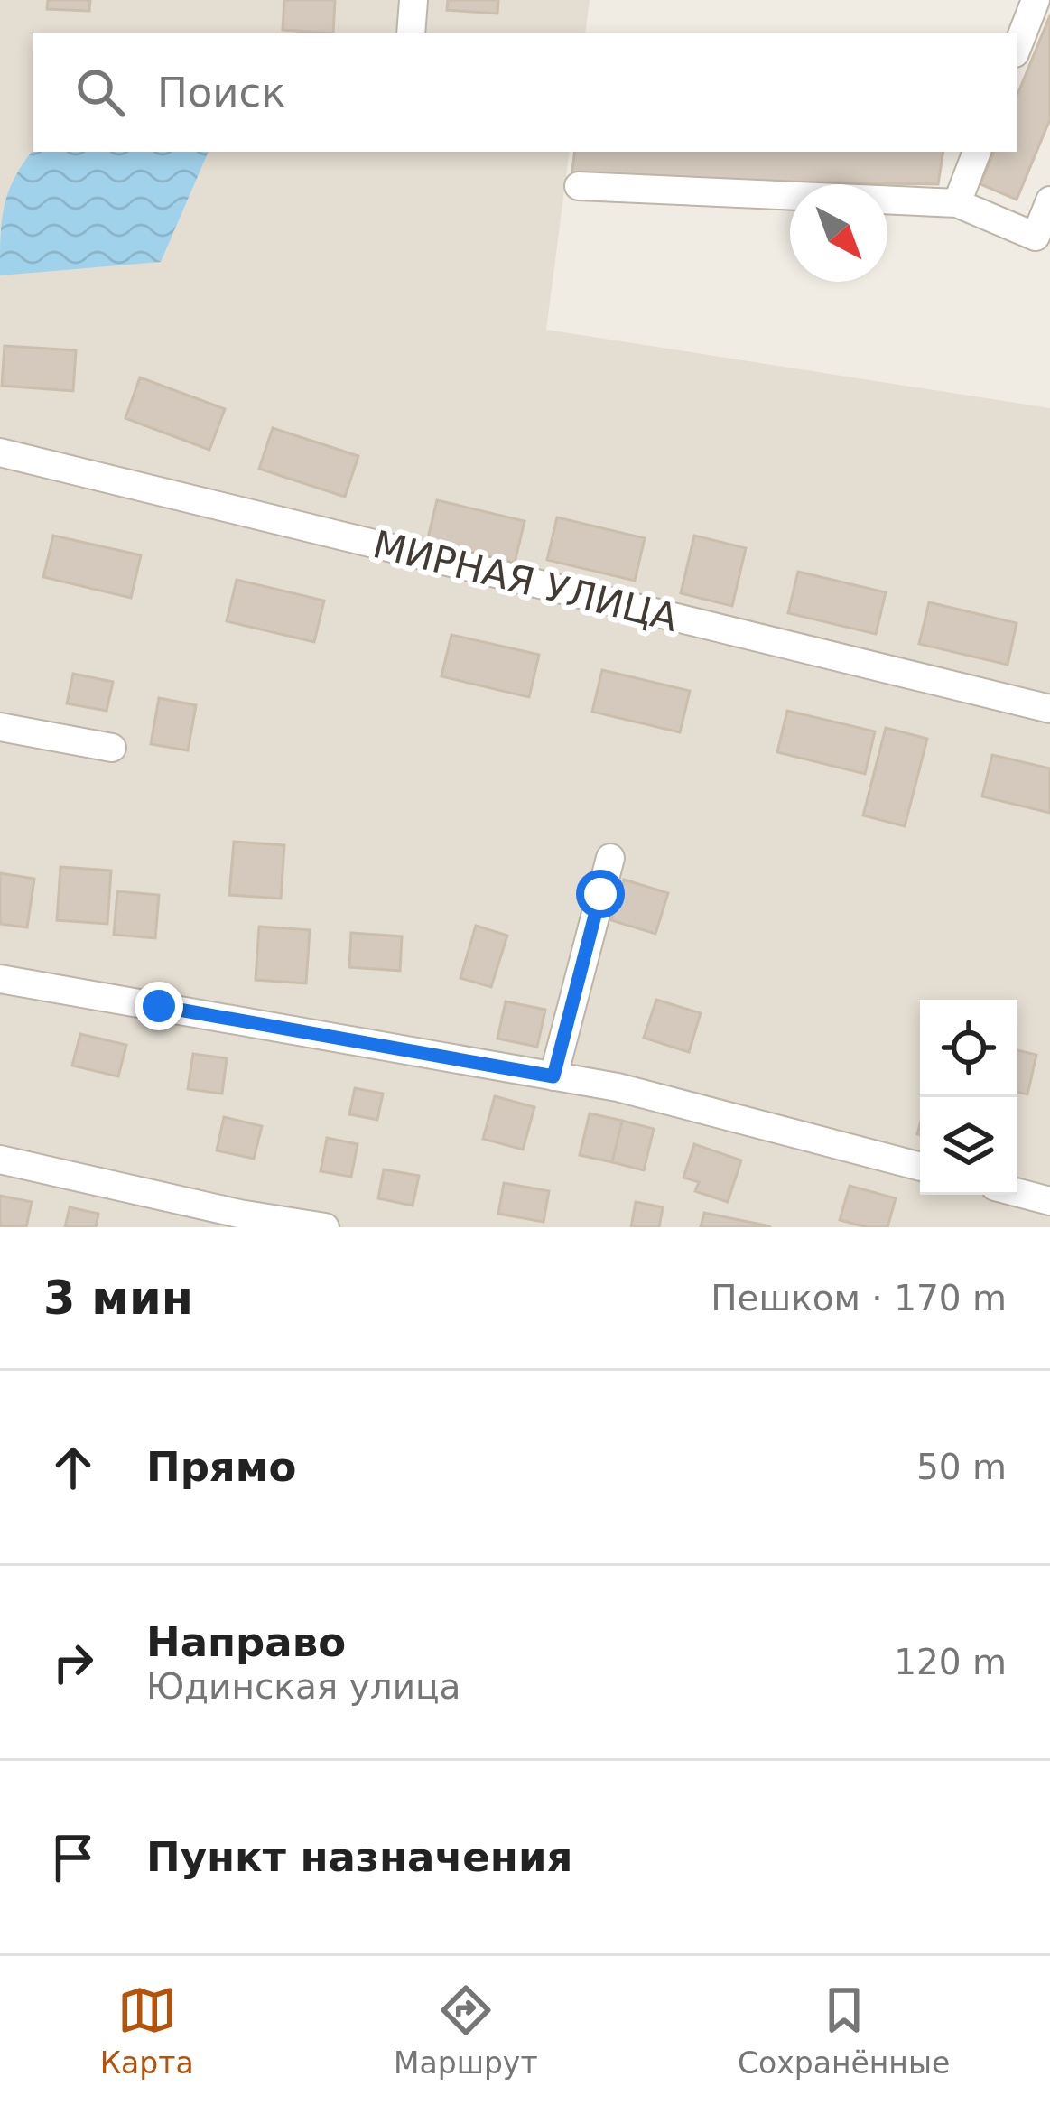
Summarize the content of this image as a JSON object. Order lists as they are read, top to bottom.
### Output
{
  "streets": {
    "street": ["МИРНАЯ УЛИЦА"]
  },
  "north": "bottom right",
  "page": {
    "search": "Поиск",
    "heading": ["3 мин", "Пешком · 170 m"],
    "list": [
      ["Прямо", "50 m"],
      ["Направо", "Юдинская улица", "120 m"],
      "Пункт назначения"
    ],
    "nav": ["Карта", "Маршрут", "Сохранённые"]
  }
}
